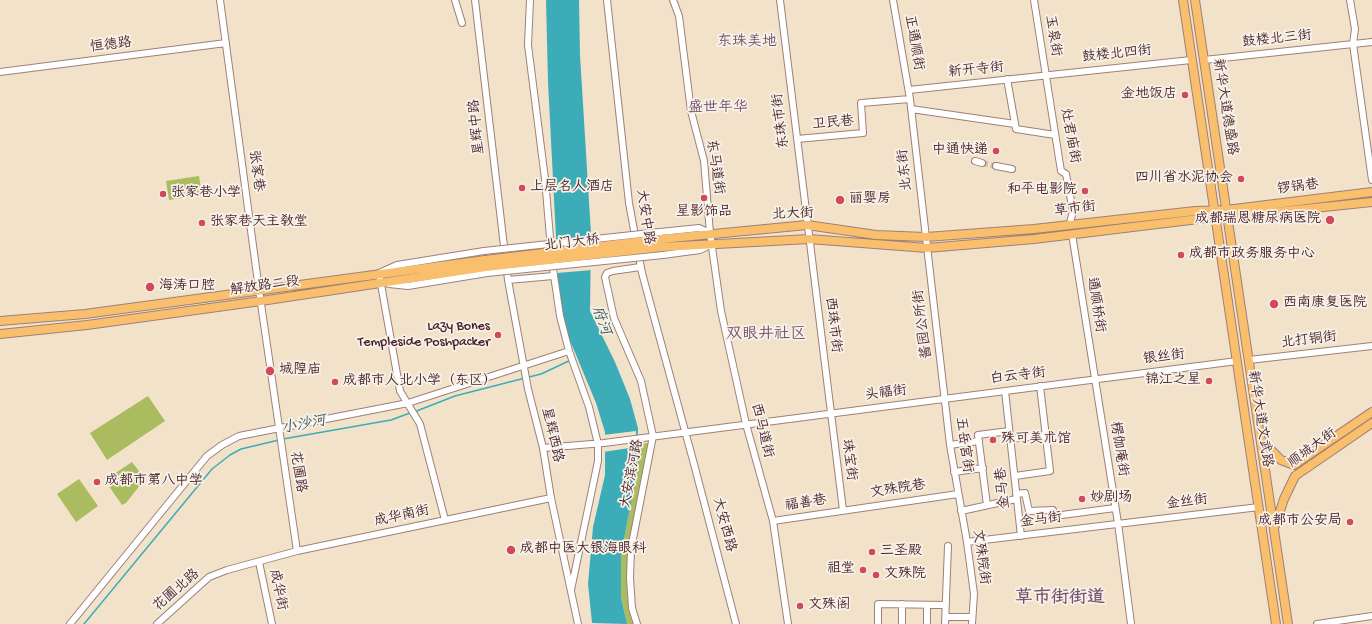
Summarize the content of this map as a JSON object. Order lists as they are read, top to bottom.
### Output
{
  "streets": {
    "main road": [
      "新华大道德盛路",
      "锣锅巷",
      "草市街",
      "北大街",
      "北门大桥",
      "解放路二段",
      "新华大道文武路",
      "顺城大街"
    ],
    "street": [
      "玉泉街",
      "鼓楼北三街",
      "正通顺街",
      "恒德路",
      "鼓楼北四街",
      "新开寺街",
      "东珠市街",
      "卫民巷",
      "星辉中路",
      "灶君庙街",
      "东马道街",
      "北东街",
      "张家巷",
      "大安中路",
      "通顺桥街",
      "酱园公所街",
      "西珠市街",
      "北打铜街",
      "银丝街",
      "白云寺街",
      "头福街",
      "西马道街",
      "星辉西路",
      "五岳宫街",
      "楞伽庵街",
      "珠宝街",
      "花圃路",
      "大安滨河路",
      "金马巷",
      "文殊院巷",
      "金丝街",
      "福善巷",
      "成华南街",
      "金马街",
      "大安西路",
      "文殊院街",
      "成华街",
      "花圃北路"
    ]
  },
  "crossings": [
    ["玉泉街", "鼓楼北四街"],
    ["玉泉街", "新开寺街"],
    ["玉泉街", "灶君庙街"],
    ["鼓楼北三街", "新华大道德盛路"],
    ["正通顺街", "新开寺街"],
    ["正通顺街", "北东街"],
    ["恒德路", "张家巷"],
    ["鼓楼北四街", "新开寺街"],
    ["鼓楼北四街", "新华大道德盛路"],
    ["鼓楼北四街", "灶君庙街"],
    ["新开寺街", "灶君庙街"],
    ["新开寺街", "北东街"],
    ["新华大道德盛路", "锣锅巷"],
    ["新华大道德盛路", "草市街"],
    ["新华大道德盛路", "新华大道文武路"],
    ["东珠市街", "卫民巷"],
    ["东珠市街", "北大街"],
    ["东珠市街", "西珠市街"],
    ["卫民巷", "北东街"],
    ["星辉中路", "星辉西路"],
    ["灶君庙街", "草市街"],
    ["东马道街", "北大街"],
    ["东马道街", "西马道街"],
    ["北东街", "草市街"],
    ["北东街", "北大街"],
    ["北东街", "酱园公所街"],
    ["张家巷", "解放路二段"],
    ["张家巷", "花圃路"],
    ["锣锅巷", "草市街"],
    ["锣锅巷", "新华大道文武路"],
    ["草市街", "北大街"],
    ["草市街", "通顺桥街"],
    ["草市街", "酱园公所街"],
    ["草市街", "新华大道文武路"],
    ["北大街", "北门大桥"],
    ["北大街", "酱园公所街"],
    ["北大街", "西珠市街"],
    ["北大街", "西马道街"],
    ["大安中路", "头福街"],
    ["大安中路", "大安滨河路"],
    ["大安中路", "大安西路"],
    ["北门大桥", "解放路二段"],
    ["解放路二段", "花圃路"],
    ["通顺桥街", "银丝街"],
    ["通顺桥街", "白云寺街"],
    ["通顺桥街", "楞伽庵街"],
    ["酱园公所街", "白云寺街"],
    ["酱园公所街", "头福街"],
    ["酱园公所街", "五岳宫街"],
    ["西珠市街", "头福街"],
    ["西珠市街", "珠宝街"],
    ["北打铜街", "新华大道文武路"],
    ["银丝街", "白云寺街"],
    ["银丝街", "新华大道文武路"],
    ["银丝街", "楞伽庵街"],
    ["白云寺街", "头福街"],
    ["白云寺街", "五岳宫街"],
    ["白云寺街", "楞伽庵街"],
    ["白云寺街", "金马巷"],
    ["头福街", "西马道街"],
    ["头福街", "星辉西路"],
    ["头福街", "五岳宫街"],
    ["头福街", "珠宝街"],
    ["头福街", "大安滨河路"],
    ["头福街", "大安西路"],
    ["新华大道文武路", "顺城大街"],
    ["新华大道文武路", "金丝街"],
    ["西马道街", "福善巷"],
    ["星辉西路", "成华南街"],
    ["五岳宫街", "文殊院巷"],
    ["五岳宫街", "文殊院街"],
    ["楞伽庵街", "金丝街"],
    ["楞伽庵街", "金马街"],
    ["珠宝街", "文殊院巷"],
    ["珠宝街", "福善巷"],
    ["花圃路", "成华南街"],
    ["金马巷", "金马街"],
    ["文殊院巷", "福善巷"],
    ["文殊院巷", "文殊院街"],
    ["金丝街", "金马街"],
    ["成华南街", "成华街"],
    ["成华南街", "花圃北路"],
    ["金马街", "文殊院街"],
    ["成华街", "花圃北路"]
  ],
  "districts": [
    "东珠美地",
    "盛世年华",
    "双眼井社区",
    "草市街街道"
  ],
  "water": ["府河", "小沙河"],
  "places": [
    "金地饭店",
    "中通快递",
    "四川省水泥协会",
    "上层名人酒店",
    "和平电影院",
    "张家巷小学",
    "星影饰品",
    "丽婴房",
    "成都瑞恩糖尿病医院",
    "张家巷天主教堂",
    "成都市政务服务中心",
    "海涛口腔",
    "西南康复医院",
    "Lazy Bones Templeside Poshpacker",
    "城隍庙",
    "锦江之星",
    "成都市人北小学（东区）",
    "殊可美术馆",
    "成都市第八中学",
    "妙剧场",
    "成都市公安局",
    "成都中医大银海眼科",
    "三圣殿",
    "祖堂",
    "文殊院",
    "文殊阁"
  ]
}
